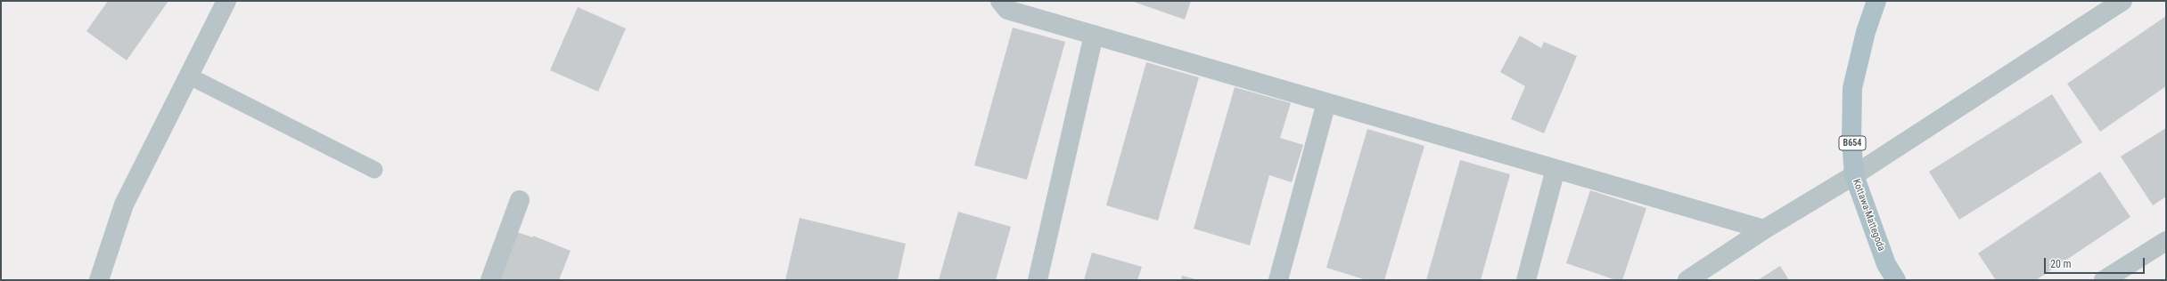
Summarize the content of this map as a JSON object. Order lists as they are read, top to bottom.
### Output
{
  "streets": {
    "main road": ["B654", "Kottawa-Mattegoda"]
  },
  "scale_bar": "20 m"
}
